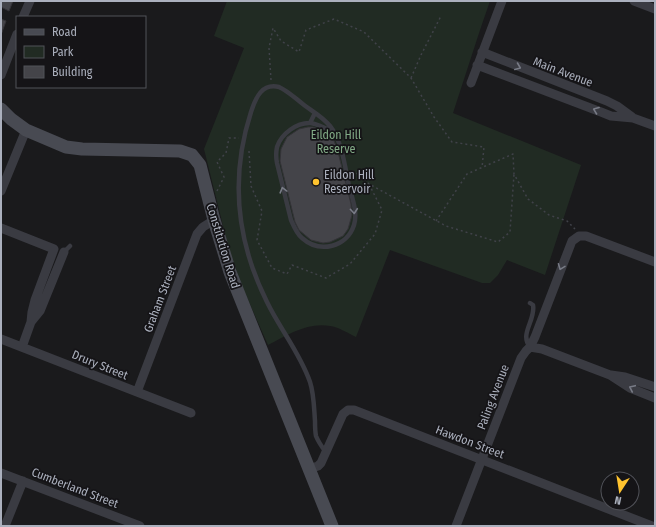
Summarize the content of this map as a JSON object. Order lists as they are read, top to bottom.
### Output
{
  "streets": {
    "street": [
      "Main Avenue",
      "Constitution Road",
      "Graham Street",
      "Drury Street",
      "Paling Avenue",
      "Hawdon Street",
      "Cumberland Street"
    ]
  },
  "crossings": [
    ["Constitution Road", "Graham Street"],
    ["Constitution Road", "Hawdon Street"],
    ["Graham Street", "Drury Street"],
    ["Paling Avenue", "Hawdon Street"]
  ],
  "parks": ["Eildon Hill Reserve"],
  "places": ["Eildon Hill Reservoir"],
  "legend": ["Road", "Park", "Building"],
  "north": "bottom"
}
